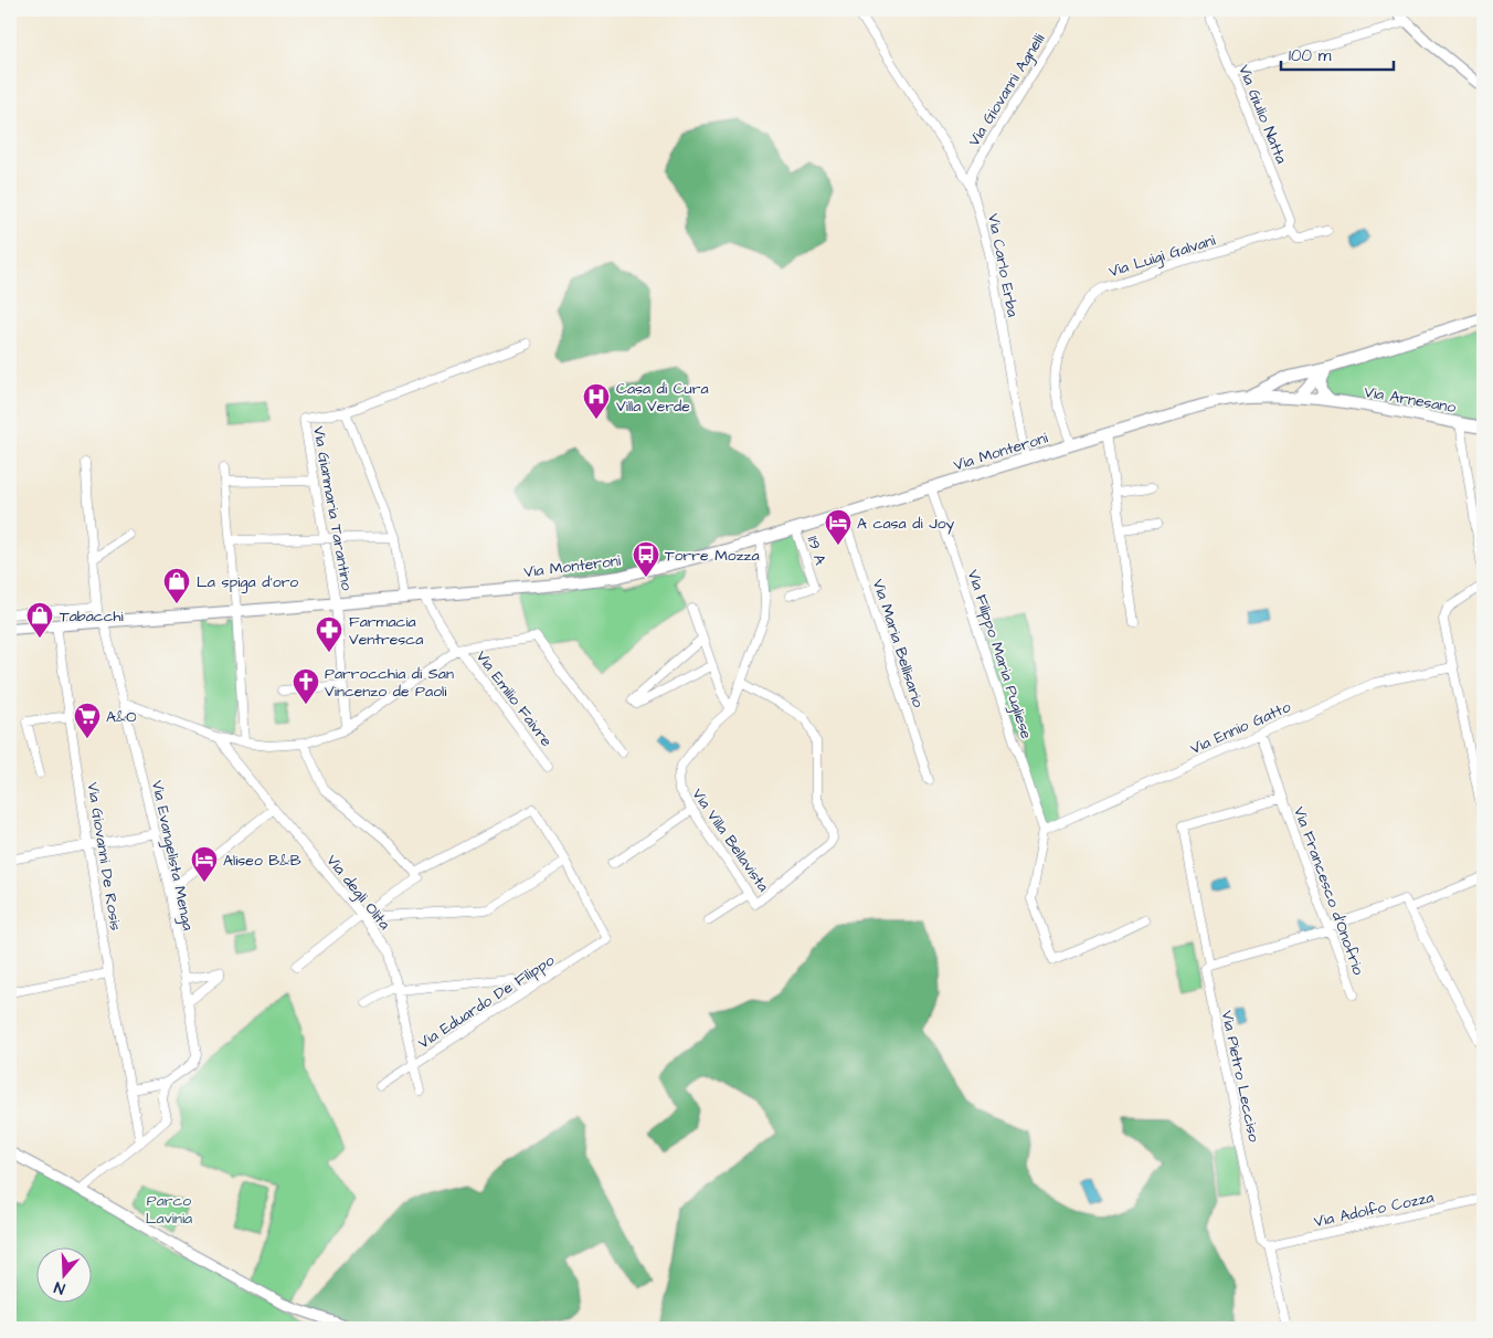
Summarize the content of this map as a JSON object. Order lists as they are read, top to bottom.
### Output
{
  "streets": {
    "main road": ["Via Arnesano", "Via Monteroni"],
    "street": [
      "Via Giovanni Agnelli",
      "Via Giulio Natta",
      "Via Luigi Galvani",
      "Via Carlo Erba",
      "Via Gianmaria Tarantino",
      "119 A",
      "Via Maria Bellisario",
      "Via Filippo Maria Pugliese",
      "Via Emilio Faivre",
      "Via Ennio Gatto",
      "Via Villa Bellavista",
      "Via Evangelista Menga",
      "Via Giovanni De Rosis",
      "Via Francesco d'Onofrio",
      "Via degli Olita",
      "Via Eduardo De Filippo",
      "Via Pietro Lecciso",
      "Via Adolfo Cozza"
    ]
  },
  "crossings": [
    ["Via Giovanni Agnelli", "Via Carlo Erba"],
    ["Via Giulio Natta", "Via Luigi Galvani"],
    ["Via Luigi Galvani", "Via Monteroni"],
    ["Via Carlo Erba", "Via Monteroni"],
    ["Via Arnesano", "Via Monteroni"],
    ["Via Monteroni", "Via Gianmaria Tarantino"],
    ["Via Monteroni", "119 A"],
    ["Via Monteroni", "Via Maria Bellisario"],
    ["Via Monteroni", "Via Filippo Maria Pugliese"],
    ["Via Monteroni", "Via Emilio Faivre"],
    ["Via Monteroni", "Via Villa Bellavista"],
    ["Via Monteroni", "Via Evangelista Menga"],
    ["Via Monteroni", "Via Giovanni De Rosis"],
    ["Via Filippo Maria Pugliese", "Via Ennio Gatto"],
    ["Via Francesco d'Onofrio", "Via Pietro Lecciso"],
    ["Via degli Olita", "Via Eduardo De Filippo"],
    ["Via Pietro Lecciso", "Via Adolfo Cozza"]
  ],
  "parks": ["Parco Lavinia"],
  "places": {
    "hospital": ["Casa di Cura Villa Verde"],
    "hotel": ["A casa di Joy", "Aliseo B&B"],
    "bus stop": ["Torre Mozza"],
    "shop": ["La spiga d'oro", "Tabacchi"],
    "pharmacy": ["Farmacia Ventresca"],
    "church": ["Parrocchia di San Vincenzo de Paoli"],
    "supermarket": ["A&O"]
  },
  "scale_bar": "100 m",
  "north": "bottom"
}
